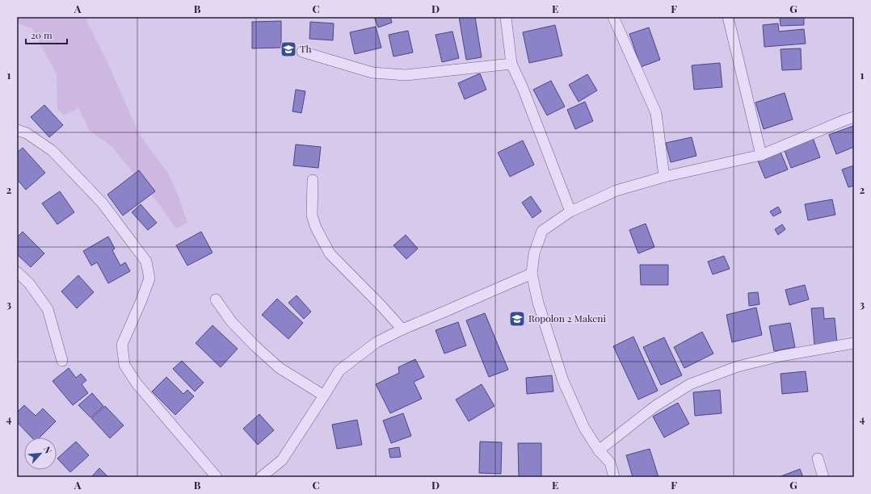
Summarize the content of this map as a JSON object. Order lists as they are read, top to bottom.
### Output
{
  "places": {
    "school or university": ["Th", "Ropolon 2 Makeni"]
  },
  "scale_bar": "20 m",
  "north": "top right",
  "grid": {
    "columns": [
      "A",
      "B",
      "C",
      "D",
      "E",
      "F",
      "G"
    ],
    "rows": [
      "1",
      "2",
      "3",
      "4"
    ]
  }
}
